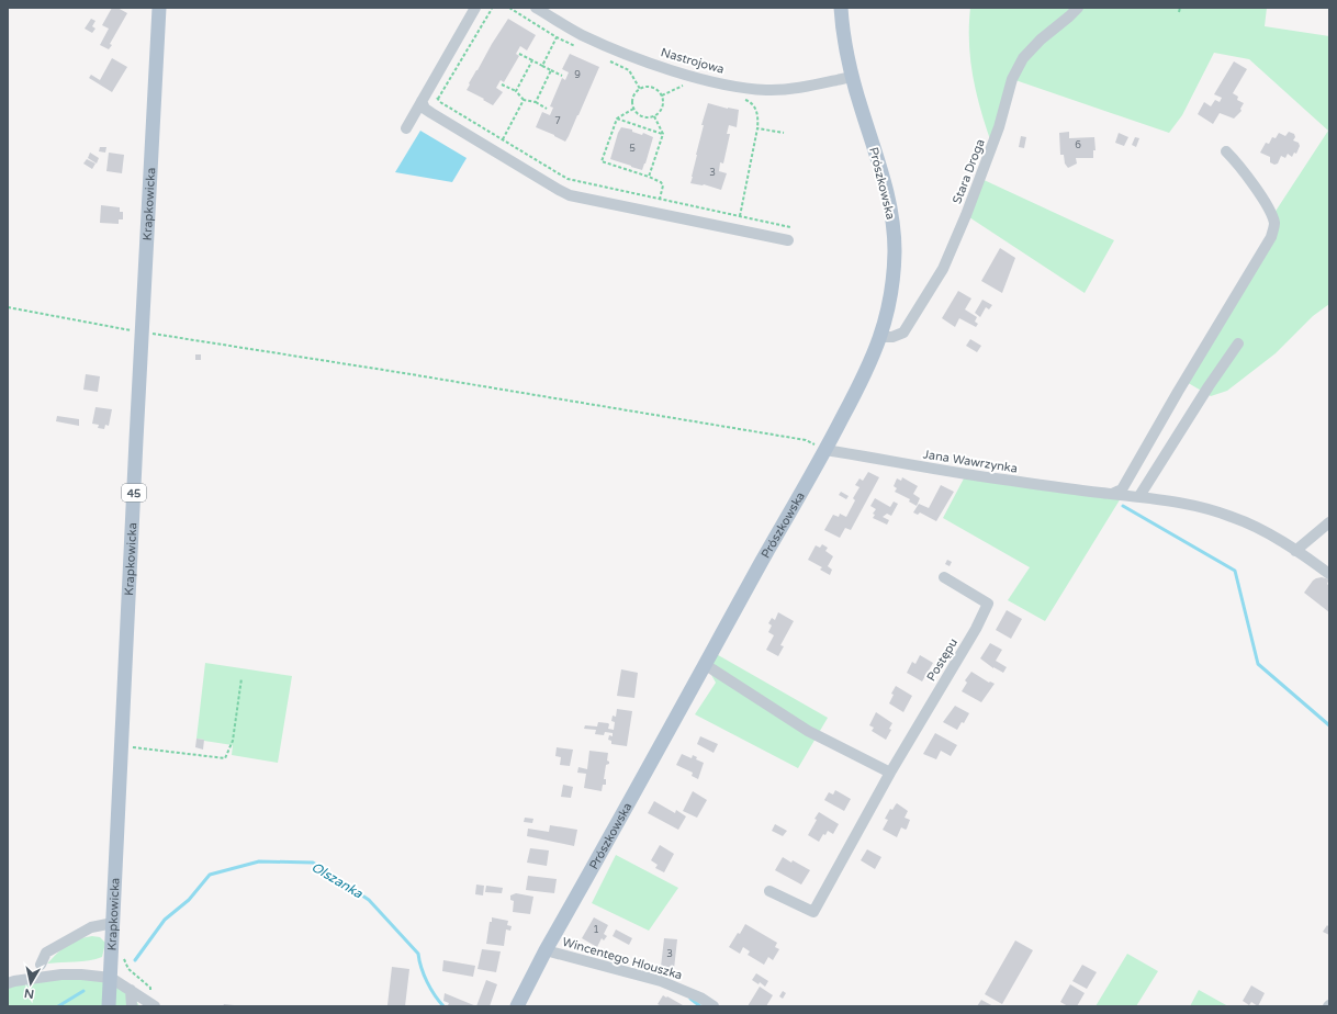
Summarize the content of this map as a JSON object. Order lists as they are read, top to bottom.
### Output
{
  "streets": {
    "main road": ["Prószkowska", "Krapkowicka", "45"],
    "street": [
      "Nastrojowa",
      "Stara Droga",
      "Jana Wawrzynka",
      "Postępu",
      "Wincentego Hlouszka"
    ]
  },
  "crossings": [
    ["Nastrojowa", "Prószkowska"],
    ["Stara Droga", "Prószkowska"],
    ["Prószkowska", "Jana Wawrzynka"],
    ["Prószkowska", "Wincentego Hlouszka"]
  ],
  "water": ["Olszanka"],
  "house_numbers": [
    "9",
    "7",
    "6",
    "5",
    "3",
    "1",
    "3"
  ],
  "north": "bottom"
}
